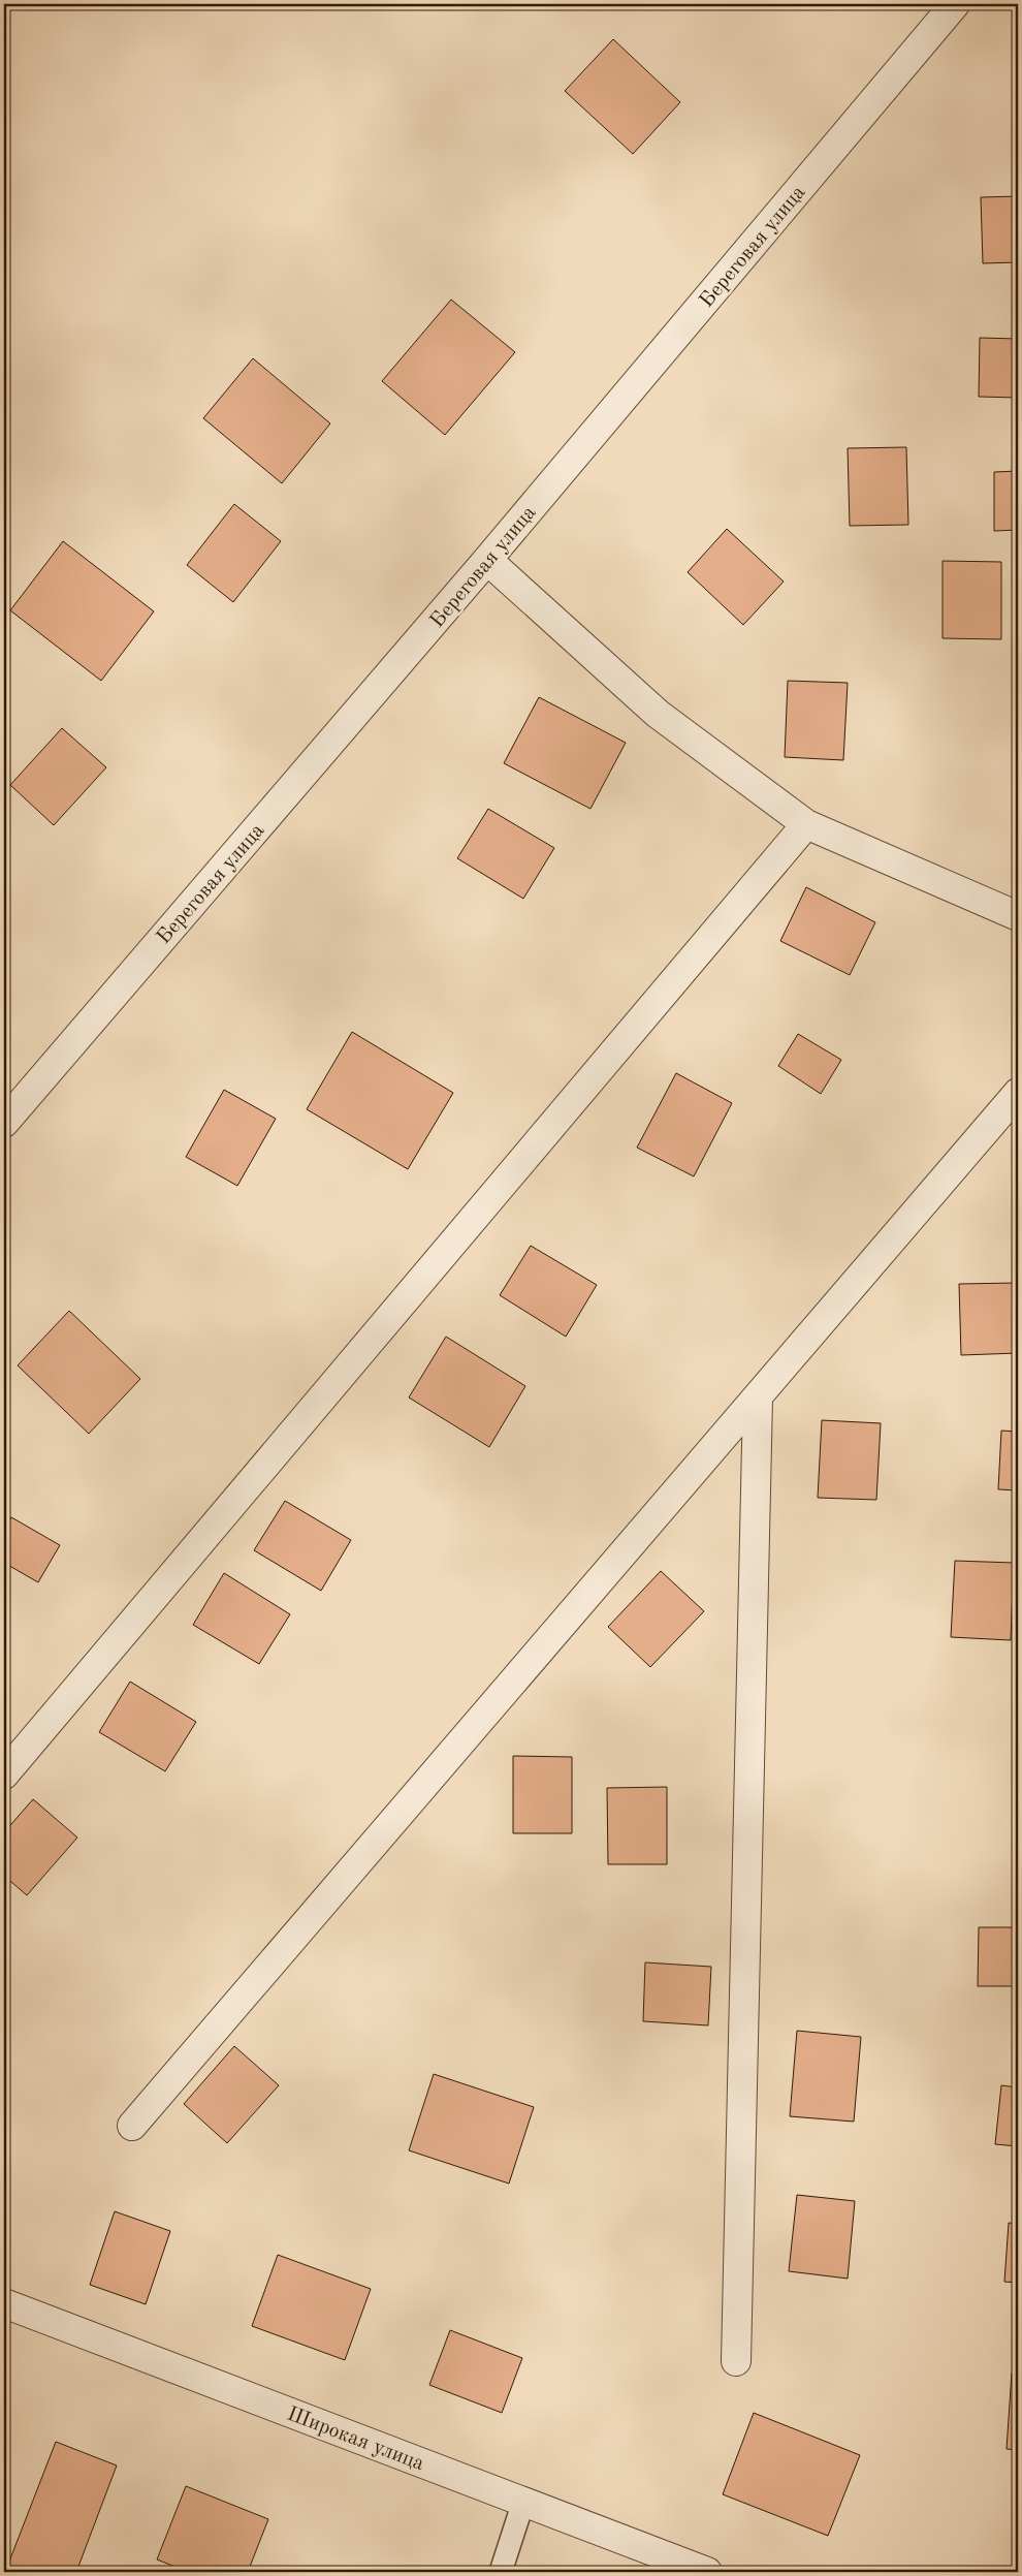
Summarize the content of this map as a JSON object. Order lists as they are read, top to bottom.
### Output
{
  "streets": {
    "street": ["Береговая улица", "Широкая улица"]
  }
}
